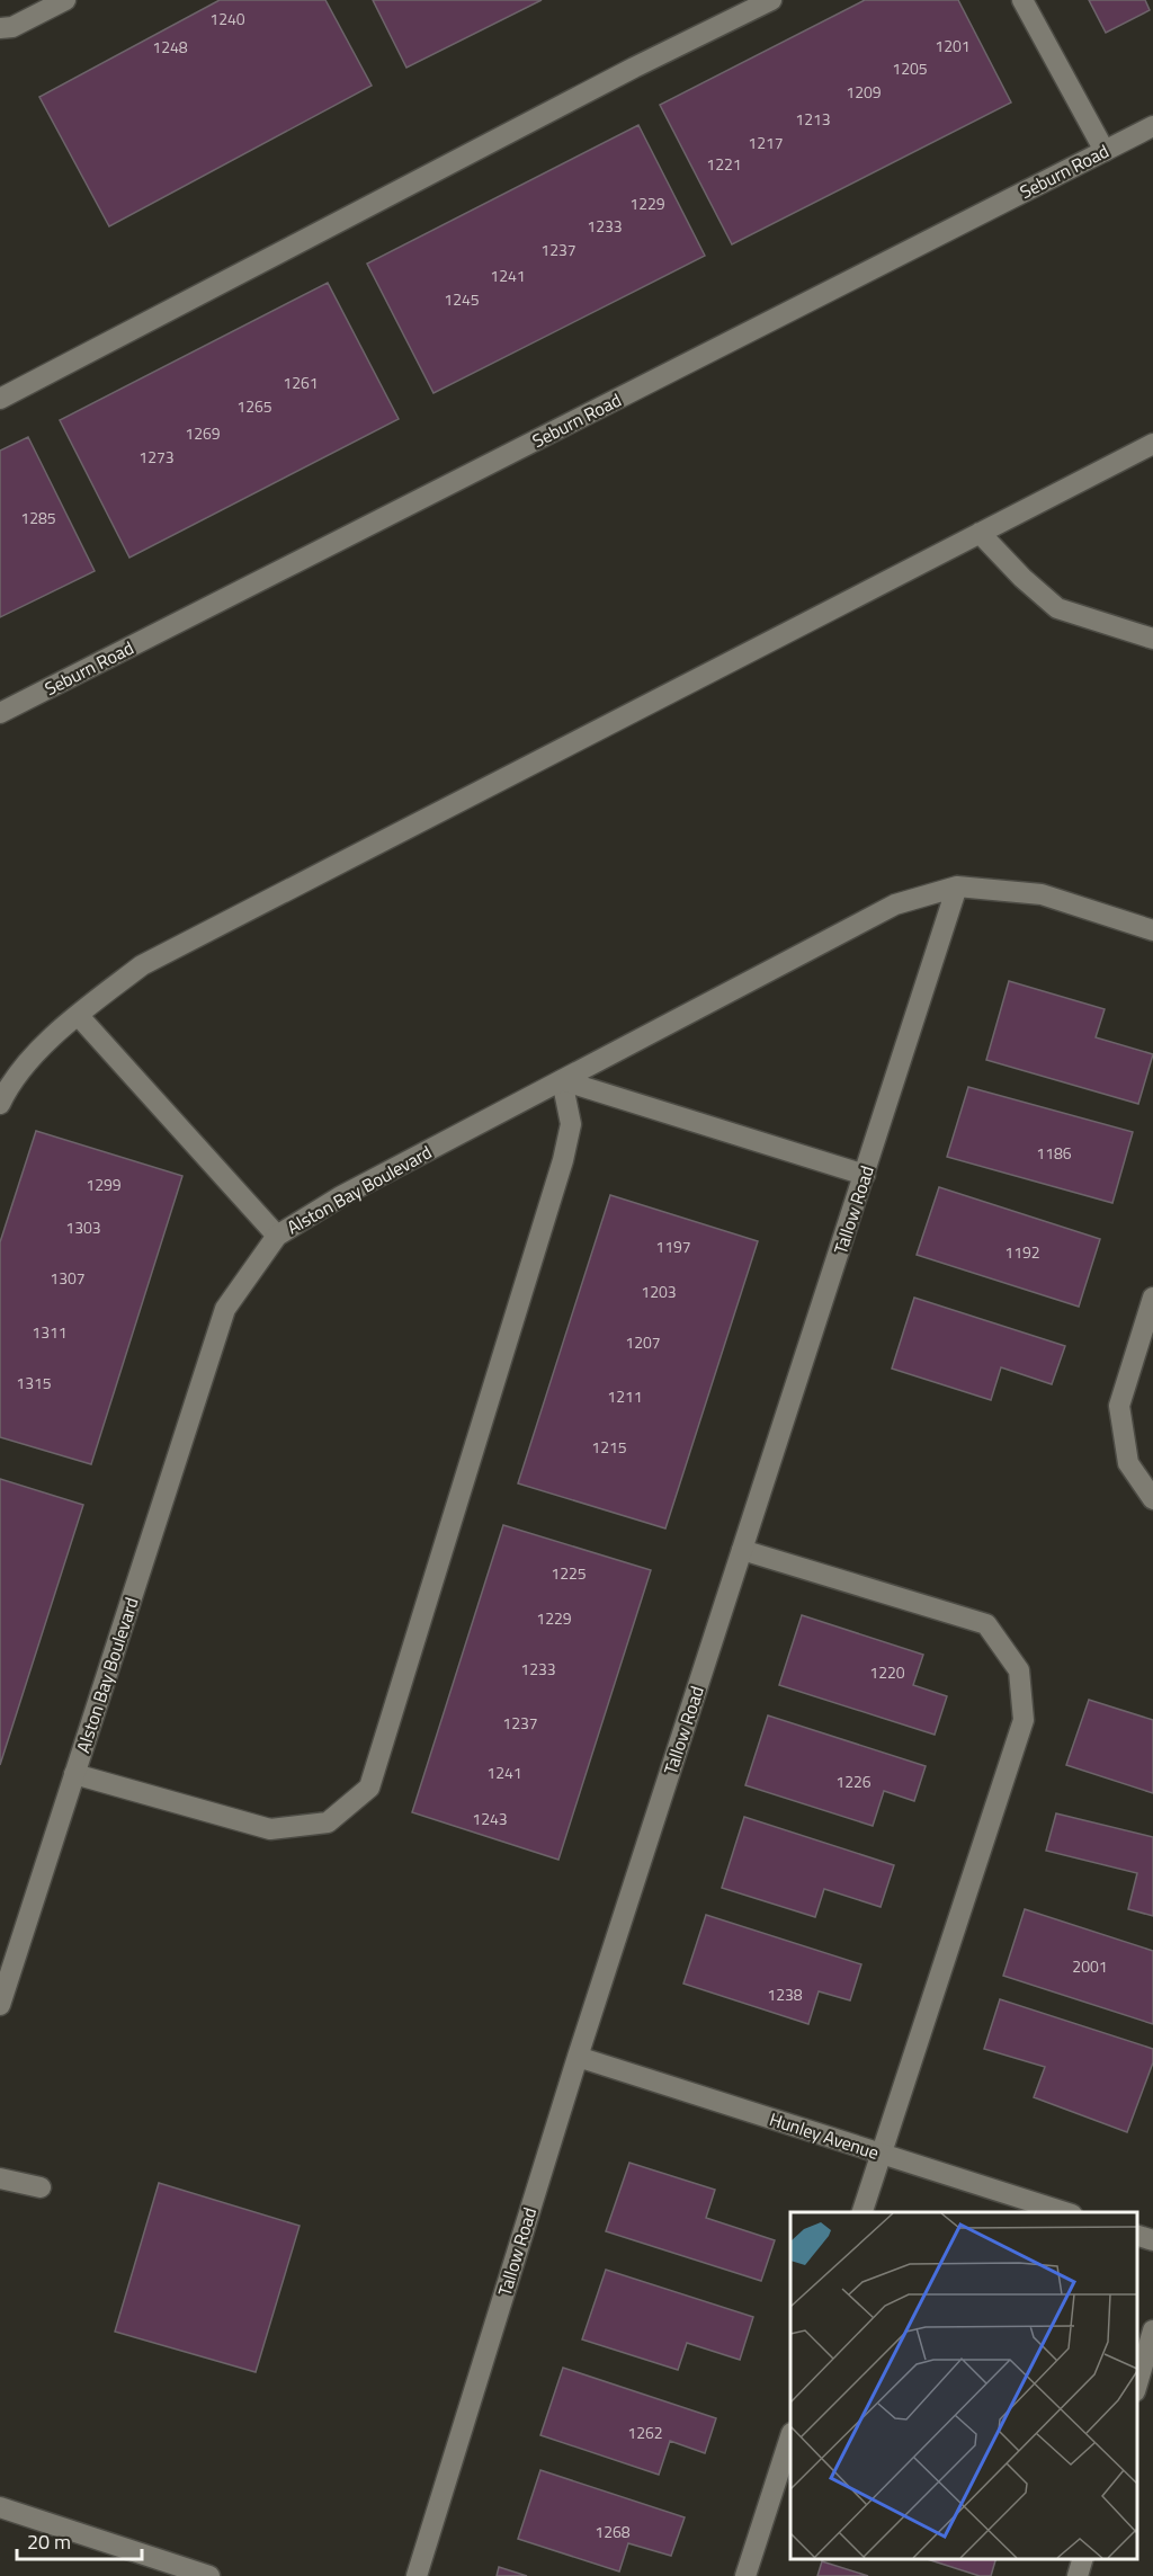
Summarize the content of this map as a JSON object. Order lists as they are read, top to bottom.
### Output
{
  "streets": {
    "street": [
      "Seburn Road",
      "Alston Bay Boulevard",
      "Tallow Road",
      "Hunley Avenue"
    ]
  },
  "crossings": [
    ["Alston Bay Boulevard", "Tallow Road"],
    ["Tallow Road", "Hunley Avenue"]
  ],
  "house_numbers": [
    "1240",
    "1201",
    "1248",
    "1205",
    "1209",
    "1213",
    "1217",
    "1221",
    "1229",
    "1233",
    "1237",
    "1241",
    "1245",
    "1261",
    "1265",
    "1269",
    "1273",
    "1285",
    "1186",
    "1299",
    "1303",
    "1197",
    "1192",
    "1307",
    "1203",
    "1311",
    "1207",
    "1315",
    "1211",
    "1215",
    "1225",
    "1229",
    "1233",
    "1220",
    "1237",
    "1241",
    "1226",
    "1243",
    "2001",
    "1238",
    "1262",
    "1268"
  ],
  "scale_bar": "20 m"
}
